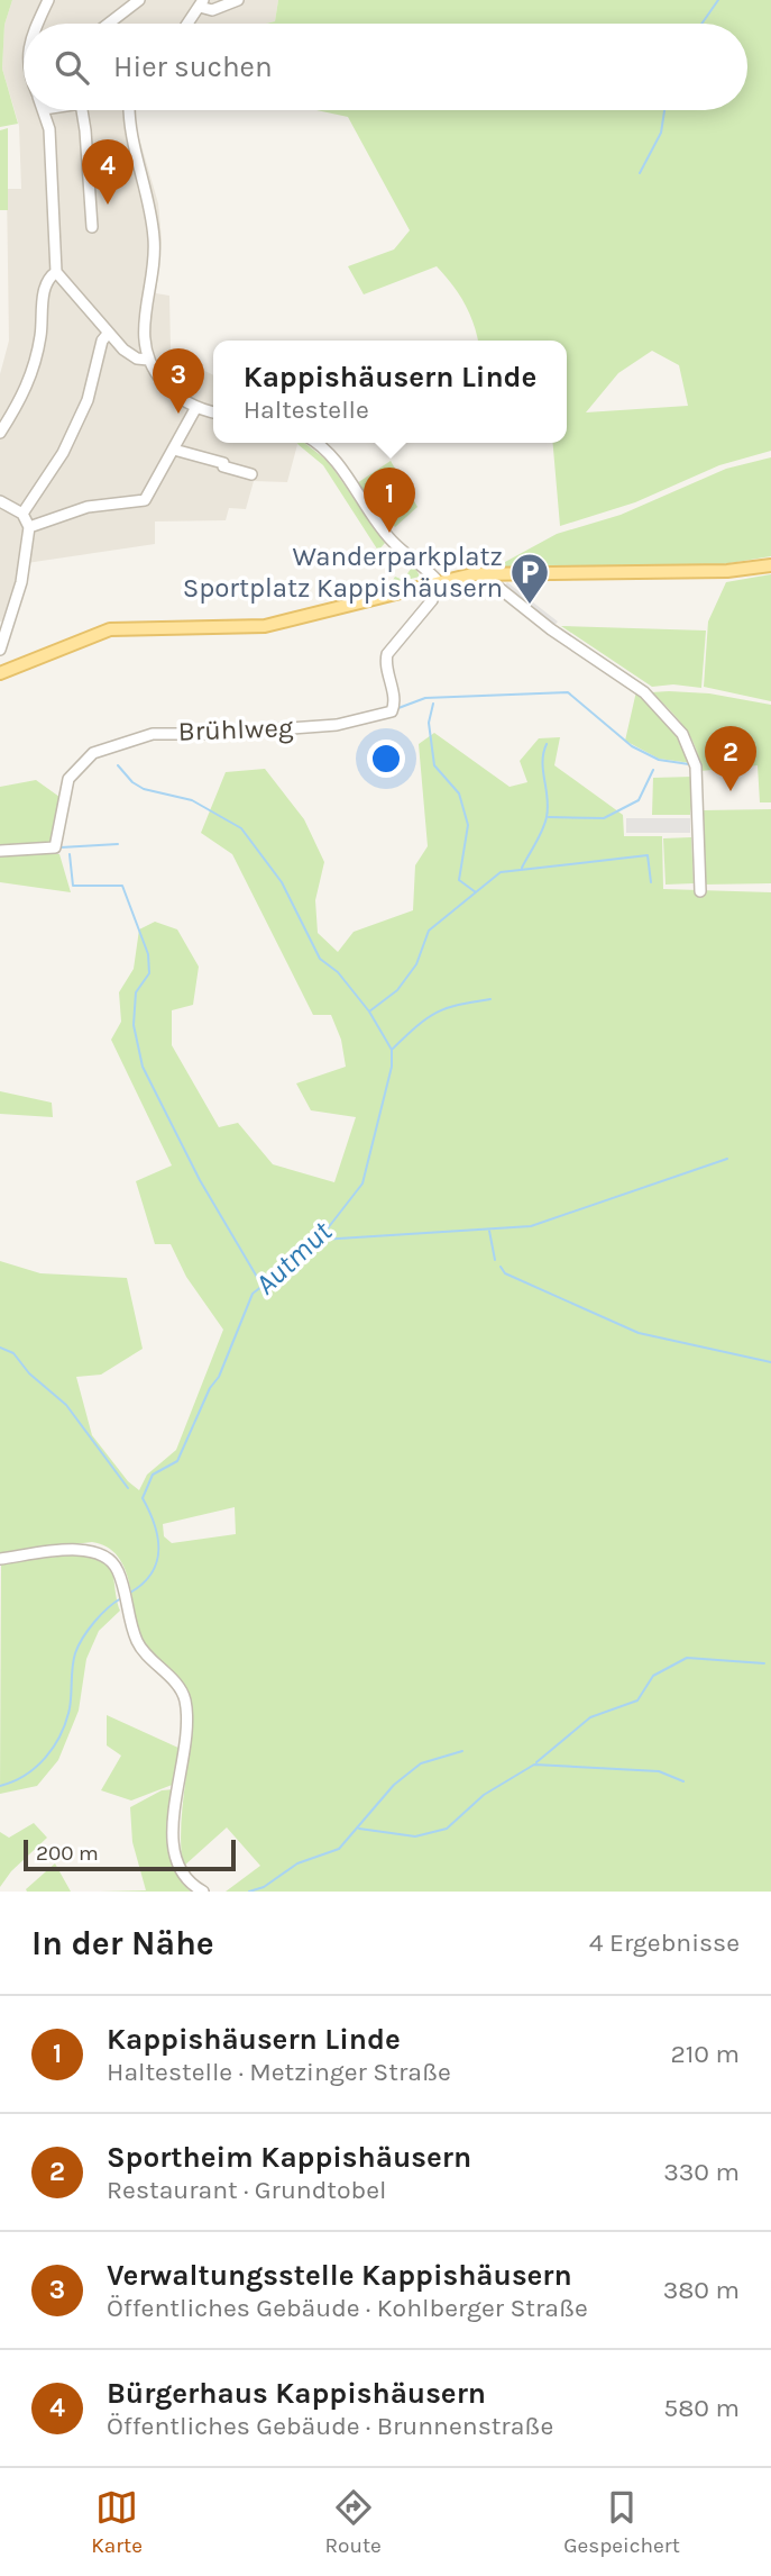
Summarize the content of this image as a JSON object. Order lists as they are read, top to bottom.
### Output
{
  "streets": {
    "street": ["Brühlweg"]
  },
  "water": ["Autmut"],
  "places": {
    "parking": ["Wanderparkplatz Sportplatz Kappishäusern"]
  },
  "scale_bar": "200 m",
  "page": {
    "search": "Hier suchen",
    "pins": [
      "4",
      "3",
      "1",
      "2"
    ],
    "popup": ["Kappishäusern Linde", "Haltestelle"],
    "scale": "200 m",
    "heading": ["In der Nähe", "4 Ergebnisse"],
    "list": [
      {
        "mark": "1",
        "name": "Kappishäusern Linde",
        "note": "Haltestelle · Metzinger Straße",
        "value": "210 m"
      },
      {
        "mark": "2",
        "name": "Sportheim Kappishäusern",
        "note": "Restaurant · Grundtobel",
        "value": "330 m"
      },
      {
        "mark": "3",
        "name": "Verwaltungsstelle Kappishäusern",
        "note": "Öffentliches Gebäude · Kohlberger Straße",
        "value": "380 m"
      },
      {
        "mark": "4",
        "name": "Bürgerhaus Kappishäusern",
        "note": "Öffentliches Gebäude · Brunnenstraße",
        "value": "580 m"
      }
    ],
    "nav": ["Karte", "Route", "Gespeichert"]
  }
}
